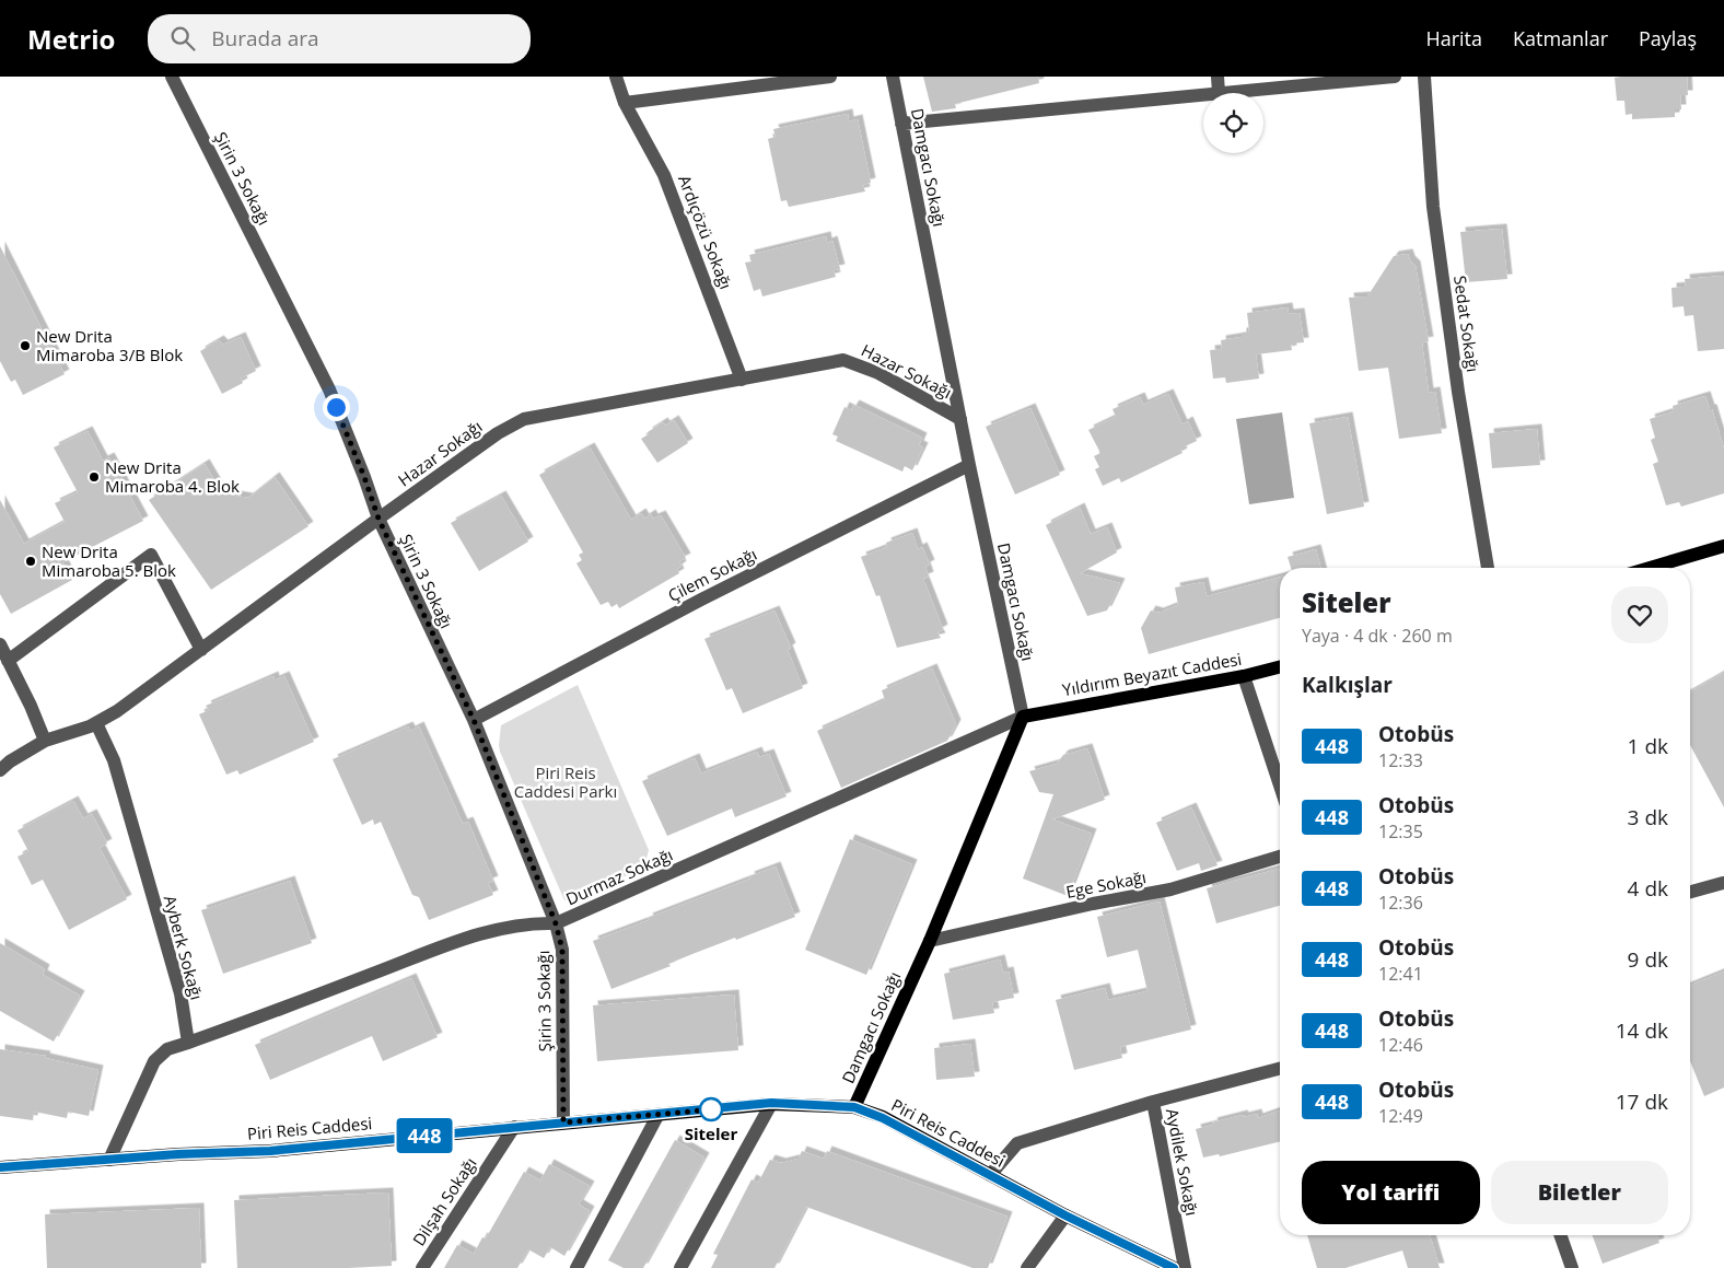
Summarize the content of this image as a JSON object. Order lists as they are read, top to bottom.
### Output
{
  "streets": {
    "main road": ["Damgacı Sokağı", "Yıldırım Beyazıt Caddesi", "Piri Reis Caddesi"],
    "street": [
      "Şirin 3 Sokağı",
      "Ardıçözü Sokağı",
      "Sedat Sokağı",
      "Hazar Sokağı",
      "Çilem Sokağı",
      "Durmaz Sokağı",
      "Ege Sokağı",
      "Ayberk Sokağı",
      "Aydilek Sokağı",
      "Dilşah Sokağı"
    ]
  },
  "crossings": [
    ["Damgacı Sokağı", "Hazar Sokağı"],
    ["Damgacı Sokağı", "Çilem Sokağı"],
    ["Damgacı Sokağı", "Yıldırım Beyazıt Caddesi"],
    ["Damgacı Sokağı", "Durmaz Sokağı"],
    ["Damgacı Sokağı", "Ege Sokağı"],
    ["Damgacı Sokağı", "Piri Reis Caddesi"],
    ["Şirin 3 Sokağı", "Hazar Sokağı"],
    ["Şirin 3 Sokağı", "Çilem Sokağı"],
    ["Şirin 3 Sokağı", "Durmaz Sokağı"],
    ["Şirin 3 Sokağı", "Piri Reis Caddesi"],
    ["Ardıçözü Sokağı", "Hazar Sokağı"],
    ["Hazar Sokağı", "Ayberk Sokağı"],
    ["Yıldırım Beyazıt Caddesi", "Durmaz Sokağı"],
    ["Durmaz Sokağı", "Ayberk Sokağı"],
    ["Piri Reis Caddesi", "Dilşah Sokağı"]
  ],
  "parks": ["Piri Reis Caddesi Parkı"],
  "places": [
    "New Drita Mimaroba 3/B Blok",
    "New Drita Mimaroba 4. Blok",
    "New Drita Mimaroba 5. Blok",
    "Siteler"
  ],
  "lines": ["bus line 448"],
  "page": {
    "header": "Metrio",
    "search": "Burada ara",
    "nav": ["Harita", "Katmanlar", "Paylaş"],
    "on_map": "448",
    "heading": [
      ["Siteler", "Yaya · 4 dk · 260 m"],
      "Kalkışlar"
    ],
    "list": [
      {
        "mark": "448",
        "name": "Otobüs",
        "note": "12:33",
        "value": "1 dk"
      },
      {
        "mark": "448",
        "name": "Otobüs",
        "note": "12:35",
        "value": "3 dk"
      },
      {
        "mark": "448",
        "name": "Otobüs",
        "note": "12:36",
        "value": "4 dk"
      },
      {
        "mark": "448",
        "name": "Otobüs",
        "note": "12:41",
        "value": "9 dk"
      },
      {
        "mark": "448",
        "name": "Otobüs",
        "note": "12:46",
        "value": "14 dk"
      },
      {
        "mark": "448",
        "name": "Otobüs",
        "note": "12:49",
        "value": "17 dk"
      }
    ],
    "buttons": ["Yol tarifi", "Biletler"]
  }
}
